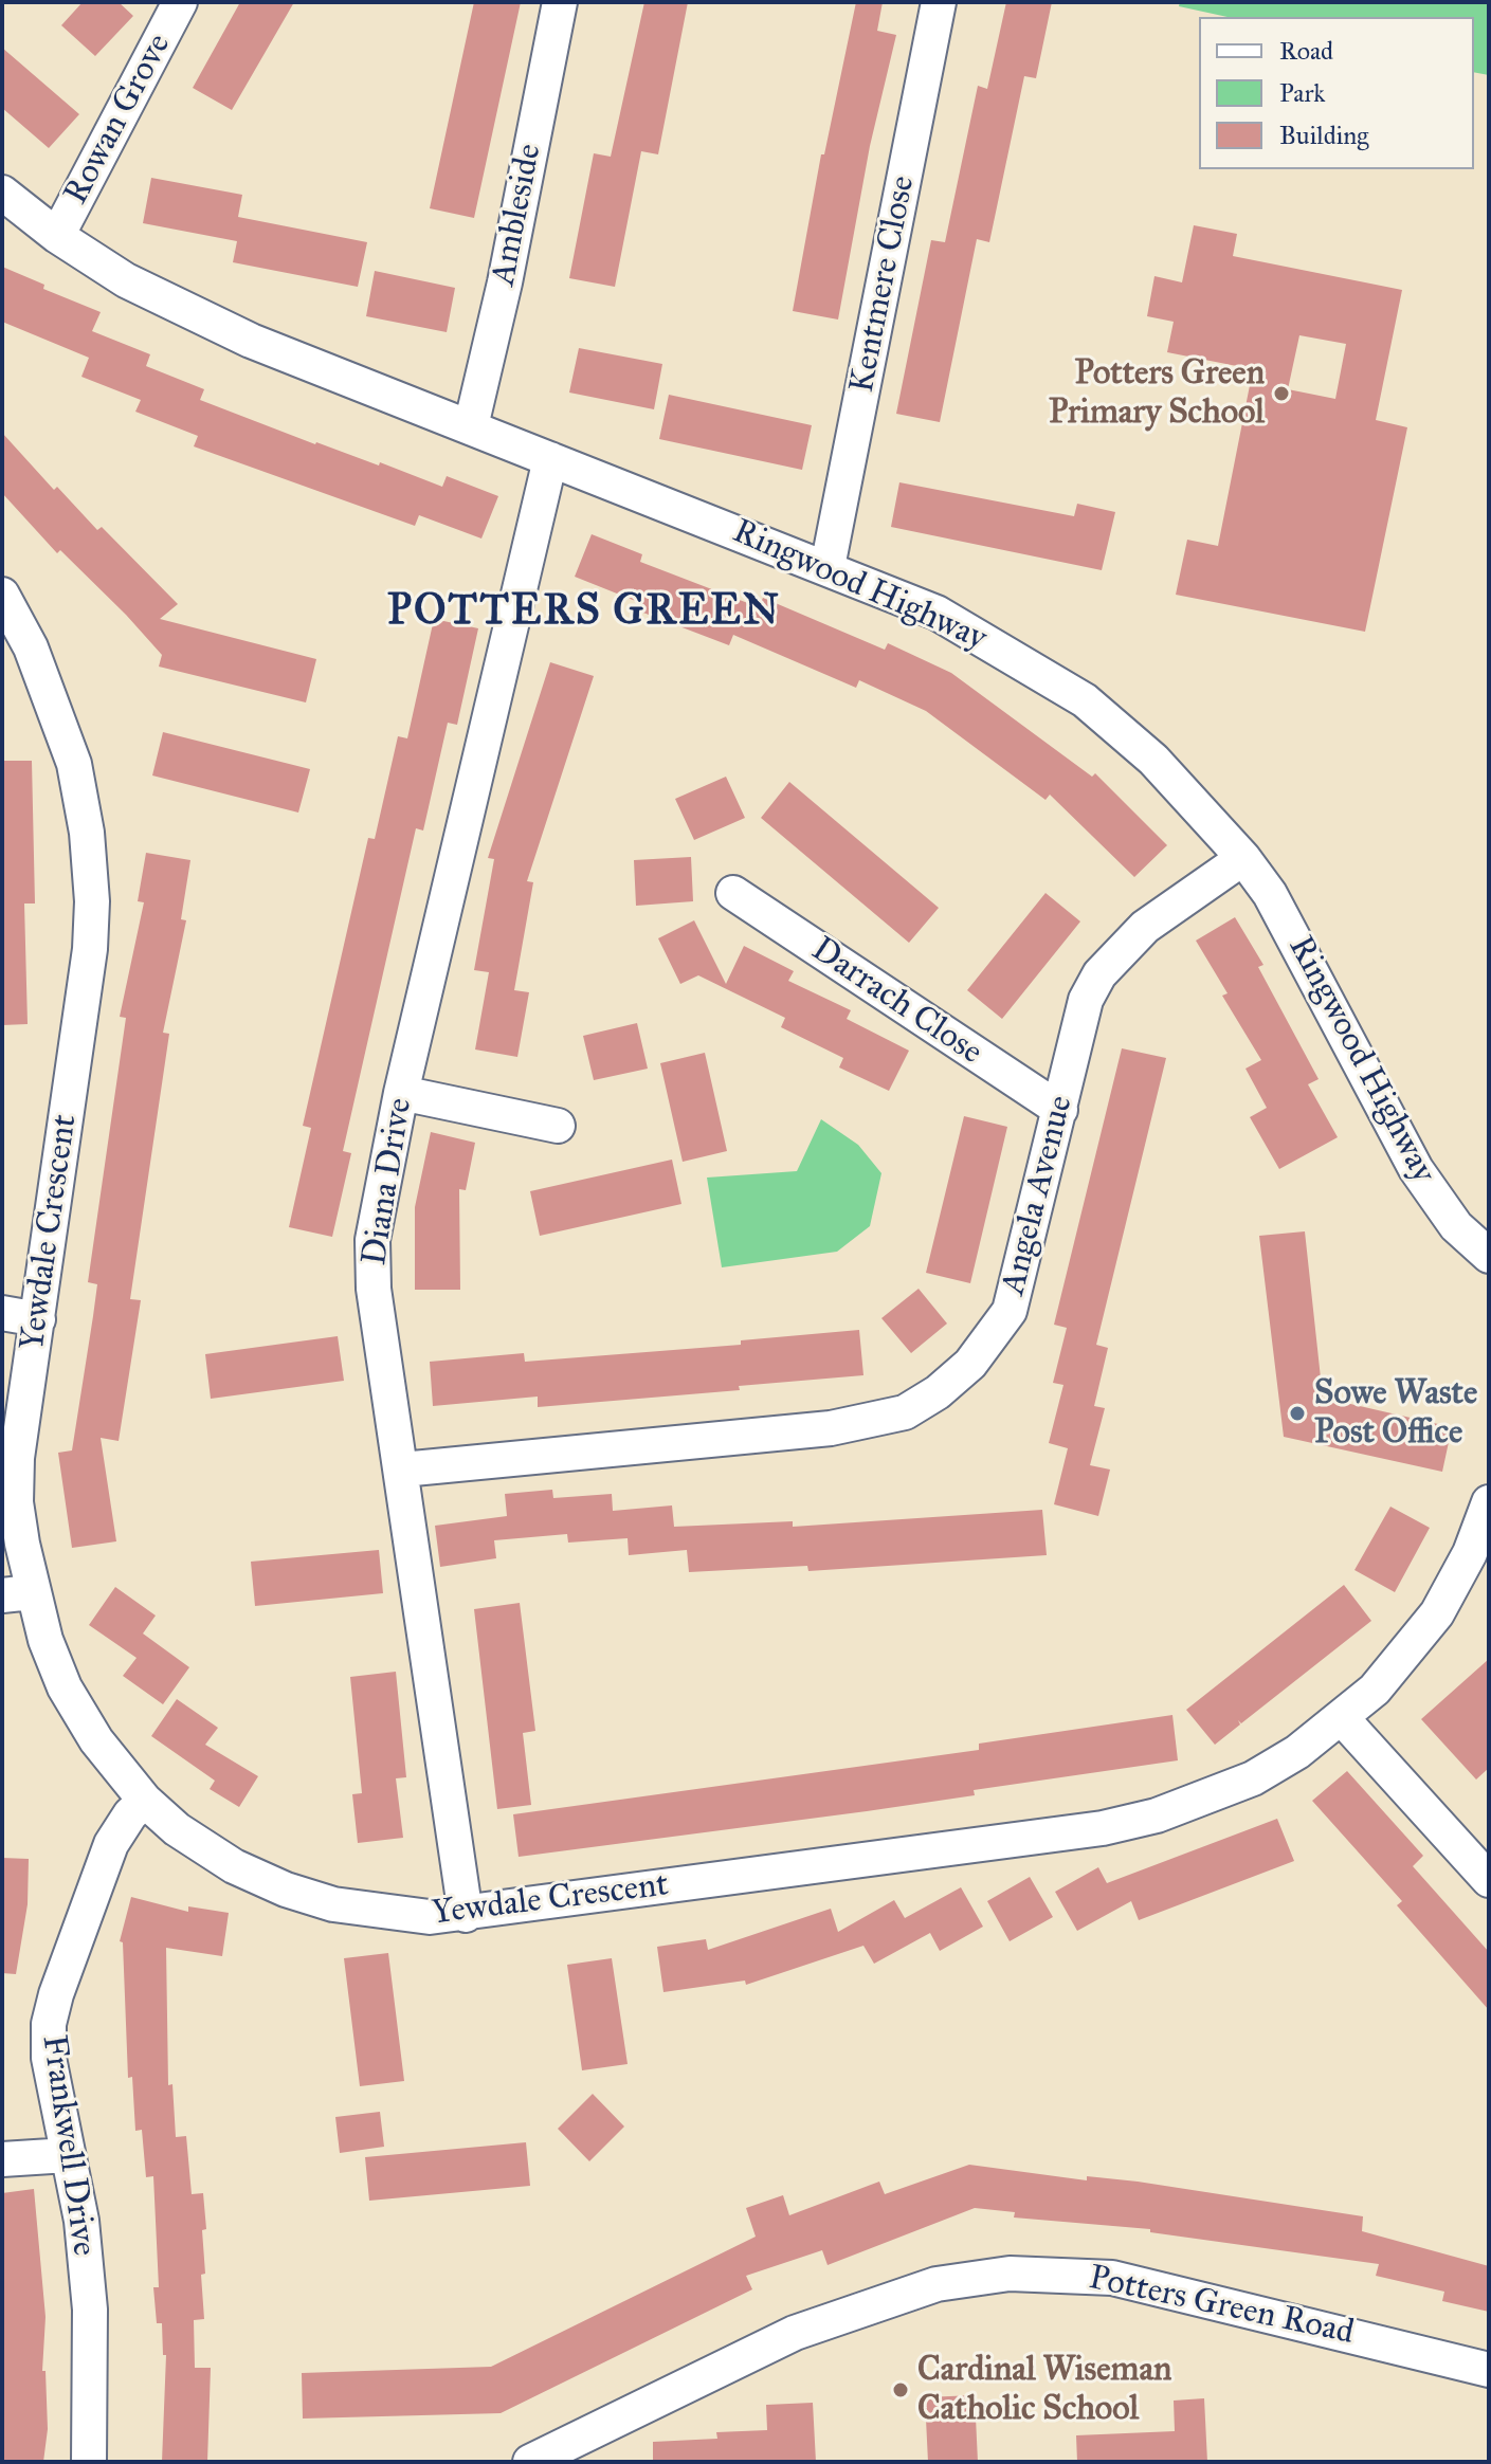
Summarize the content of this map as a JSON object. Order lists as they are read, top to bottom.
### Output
{
  "streets": {
    "street": [
      "Rowan Grove",
      "Ambleside",
      "Kentmere Close",
      "Ringwood Highway",
      "Darrach Close",
      "Diana Drive",
      "Angela Avenue",
      "Yewdale Crescent",
      "Frankwell Drive",
      "Potters Green Road"
    ]
  },
  "crossings": [
    ["Rowan Grove", "Ringwood Highway"],
    ["Ambleside", "Ringwood Highway"],
    ["Kentmere Close", "Ringwood Highway"],
    ["Ringwood Highway", "Diana Drive"],
    ["Ringwood Highway", "Angela Avenue"],
    ["Darrach Close", "Angela Avenue"],
    ["Diana Drive", "Angela Avenue"],
    ["Diana Drive", "Yewdale Crescent"],
    ["Yewdale Crescent", "Frankwell Drive"]
  ],
  "districts": ["POTTERS GREEN"],
  "places": ["Potters Green Primary School", "Sowe Waste Post Office", "Cardinal Wiseman Catholic School"],
  "legend": ["Road", "Park", "Building"]
}
